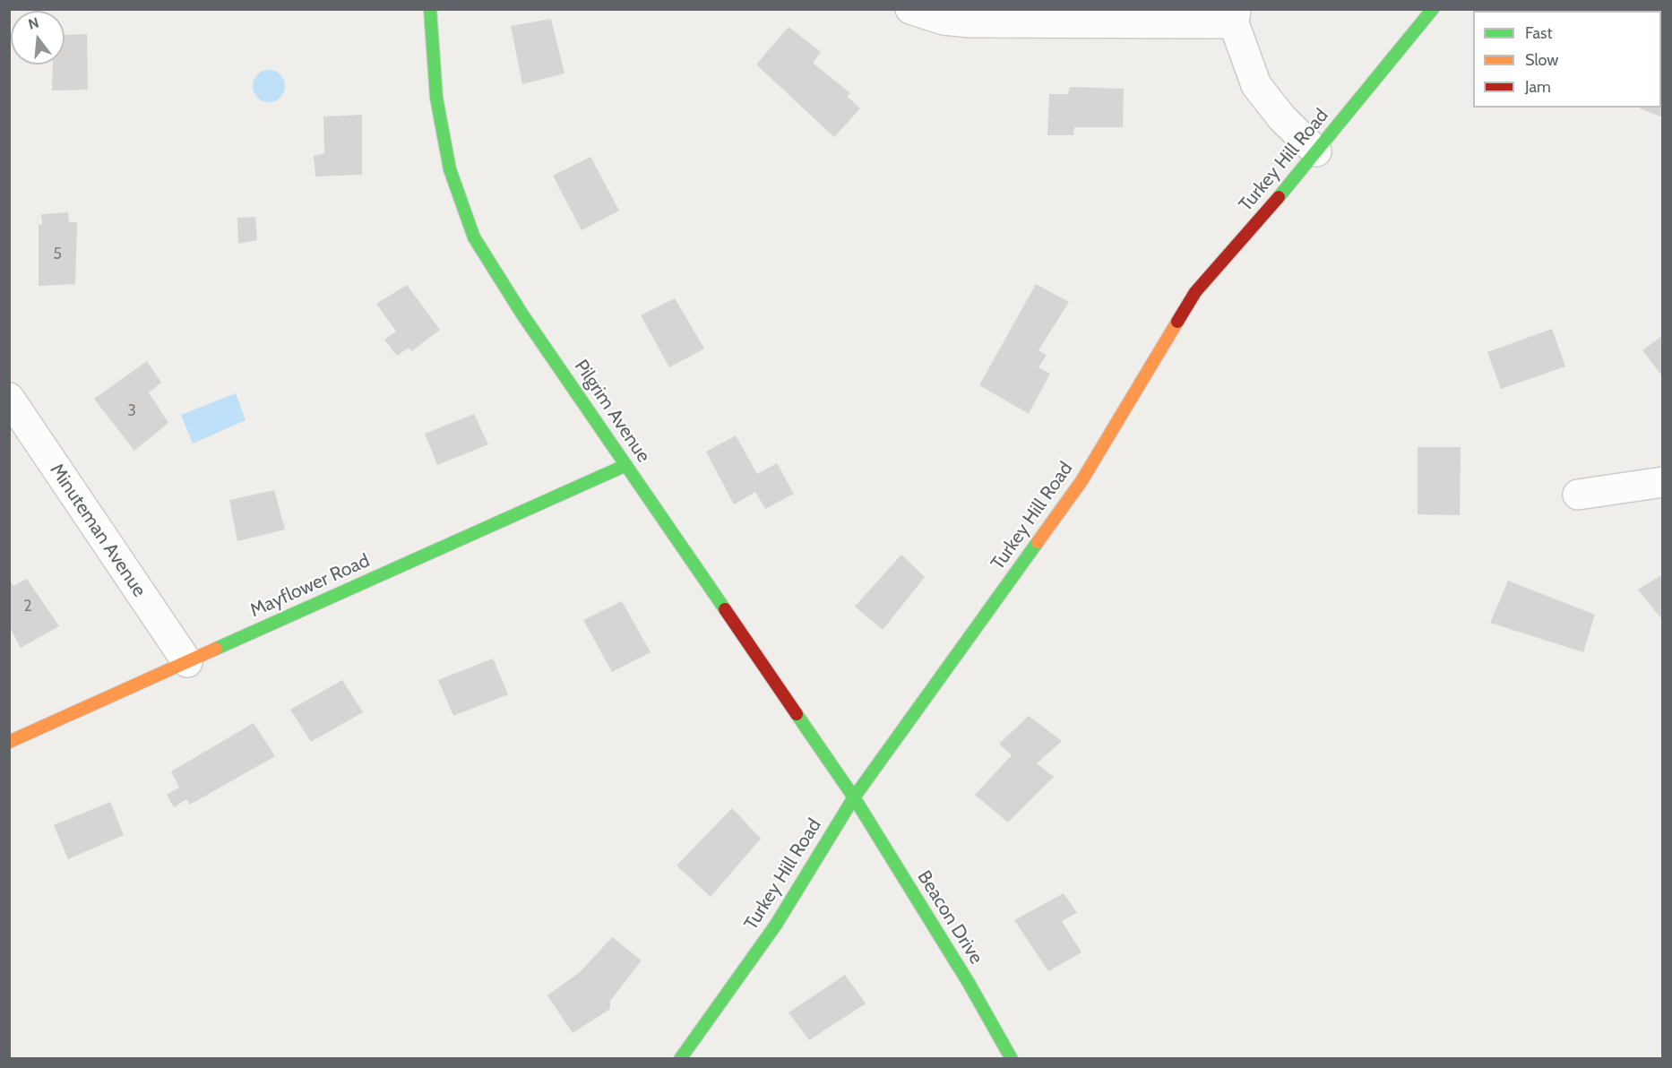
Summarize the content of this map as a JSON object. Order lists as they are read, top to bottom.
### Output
{
  "streets": {
    "street": [
      "Turkey Hill Road",
      "Pilgrim Avenue",
      "Minuteman Avenue",
      "Mayflower Road",
      "Beacon Drive"
    ]
  },
  "crossings": [
    ["Turkey Hill Road", "Pilgrim Avenue"],
    ["Turkey Hill Road", "Beacon Drive"],
    ["Pilgrim Avenue", "Mayflower Road"],
    ["Pilgrim Avenue", "Beacon Drive"],
    ["Minuteman Avenue", "Mayflower Road"]
  ],
  "house_numbers": ["5", "3", "2"],
  "legend": ["Fast", "Slow", "Jam"],
  "north": "top"
}
